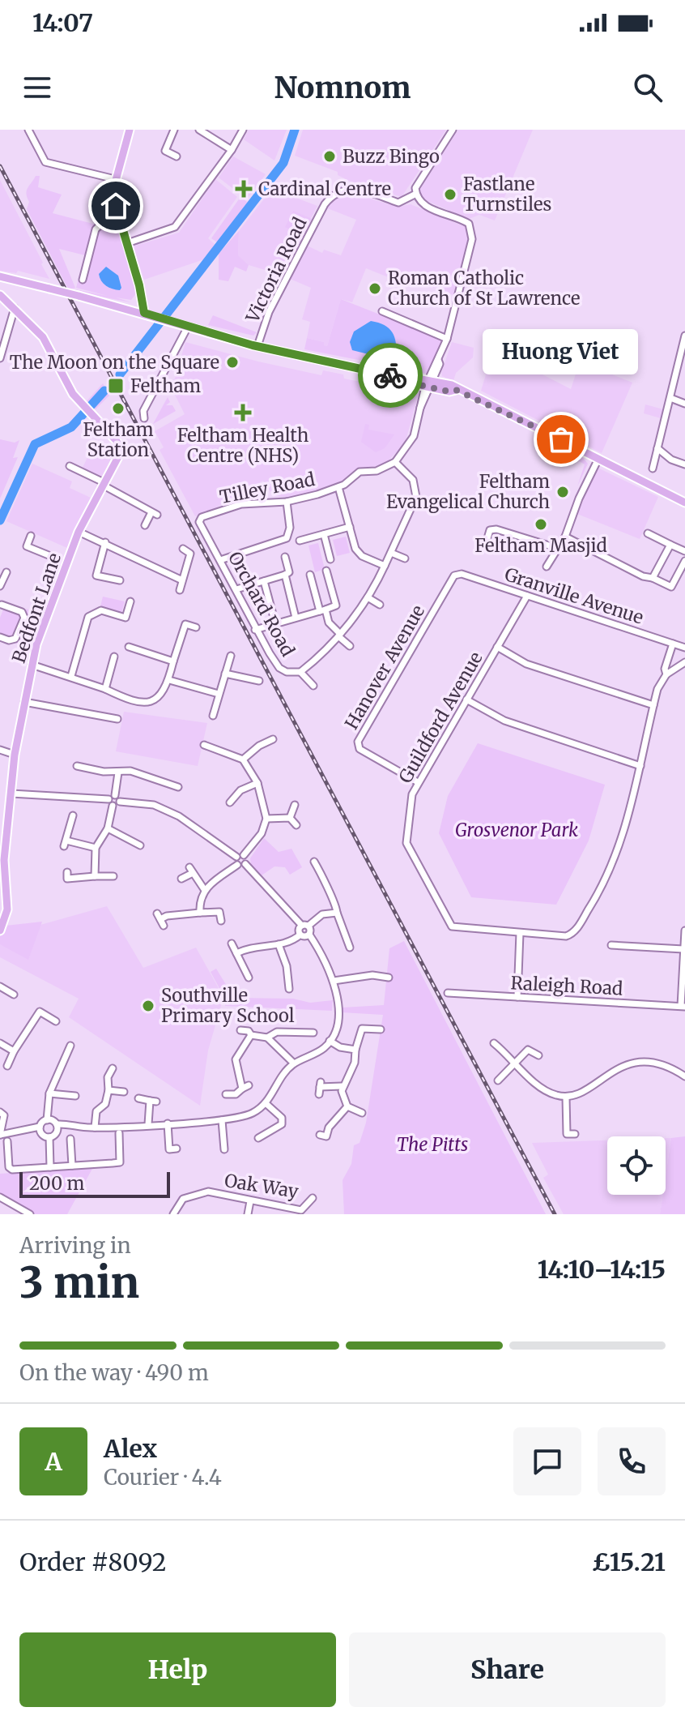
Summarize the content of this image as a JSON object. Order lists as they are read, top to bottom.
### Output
{
  "streets": {
    "main road": ["Bedfont Lane"],
    "street": [
      "Victoria Road",
      "Tilley Road",
      "Granville Avenue",
      "Orchard Road",
      "Hanover Avenue",
      "Guildford Avenue",
      "Raleigh Road",
      "Oak Way"
    ]
  },
  "crossings": [
    ["Tilley Road", "Orchard Road"],
    ["Granville Avenue", "Hanover Avenue"],
    ["Granville Avenue", "Guildford Avenue"],
    ["Hanover Avenue", "Guildford Avenue"]
  ],
  "parks": ["Grosvenor Park", "The Pitts"],
  "places": {
    "other": [
      "Buzz Bingo",
      "Fastlane Turnstiles",
      "Roman Catholic Church of St Lawrence",
      "The Moon on the Square",
      "Feltham Station",
      "Huong Viet",
      "Feltham Evangelical Church",
      "Feltham Masjid",
      "Southville Primary School"
    ],
    "health": ["Cardinal Centre", "Feltham Health Centre (NHS)"],
    "transit": ["Feltham"]
  },
  "scale_bar": "200 m",
  "page": {
    "status": "14:07",
    "header": "Nomnom",
    "bubble": "Huong Viet",
    "scale": "200 m",
    "heading": ["3 min", "Arriving in", "14:10–14:15"],
    "panel": [
      "Alex",
      "Courier · 4.4",
      "Order #8092",
      "£15.21"
    ],
    "bar": "On the way · 490 m",
    "round": "A",
    "buttons": ["Help", "Share"]
  }
}
